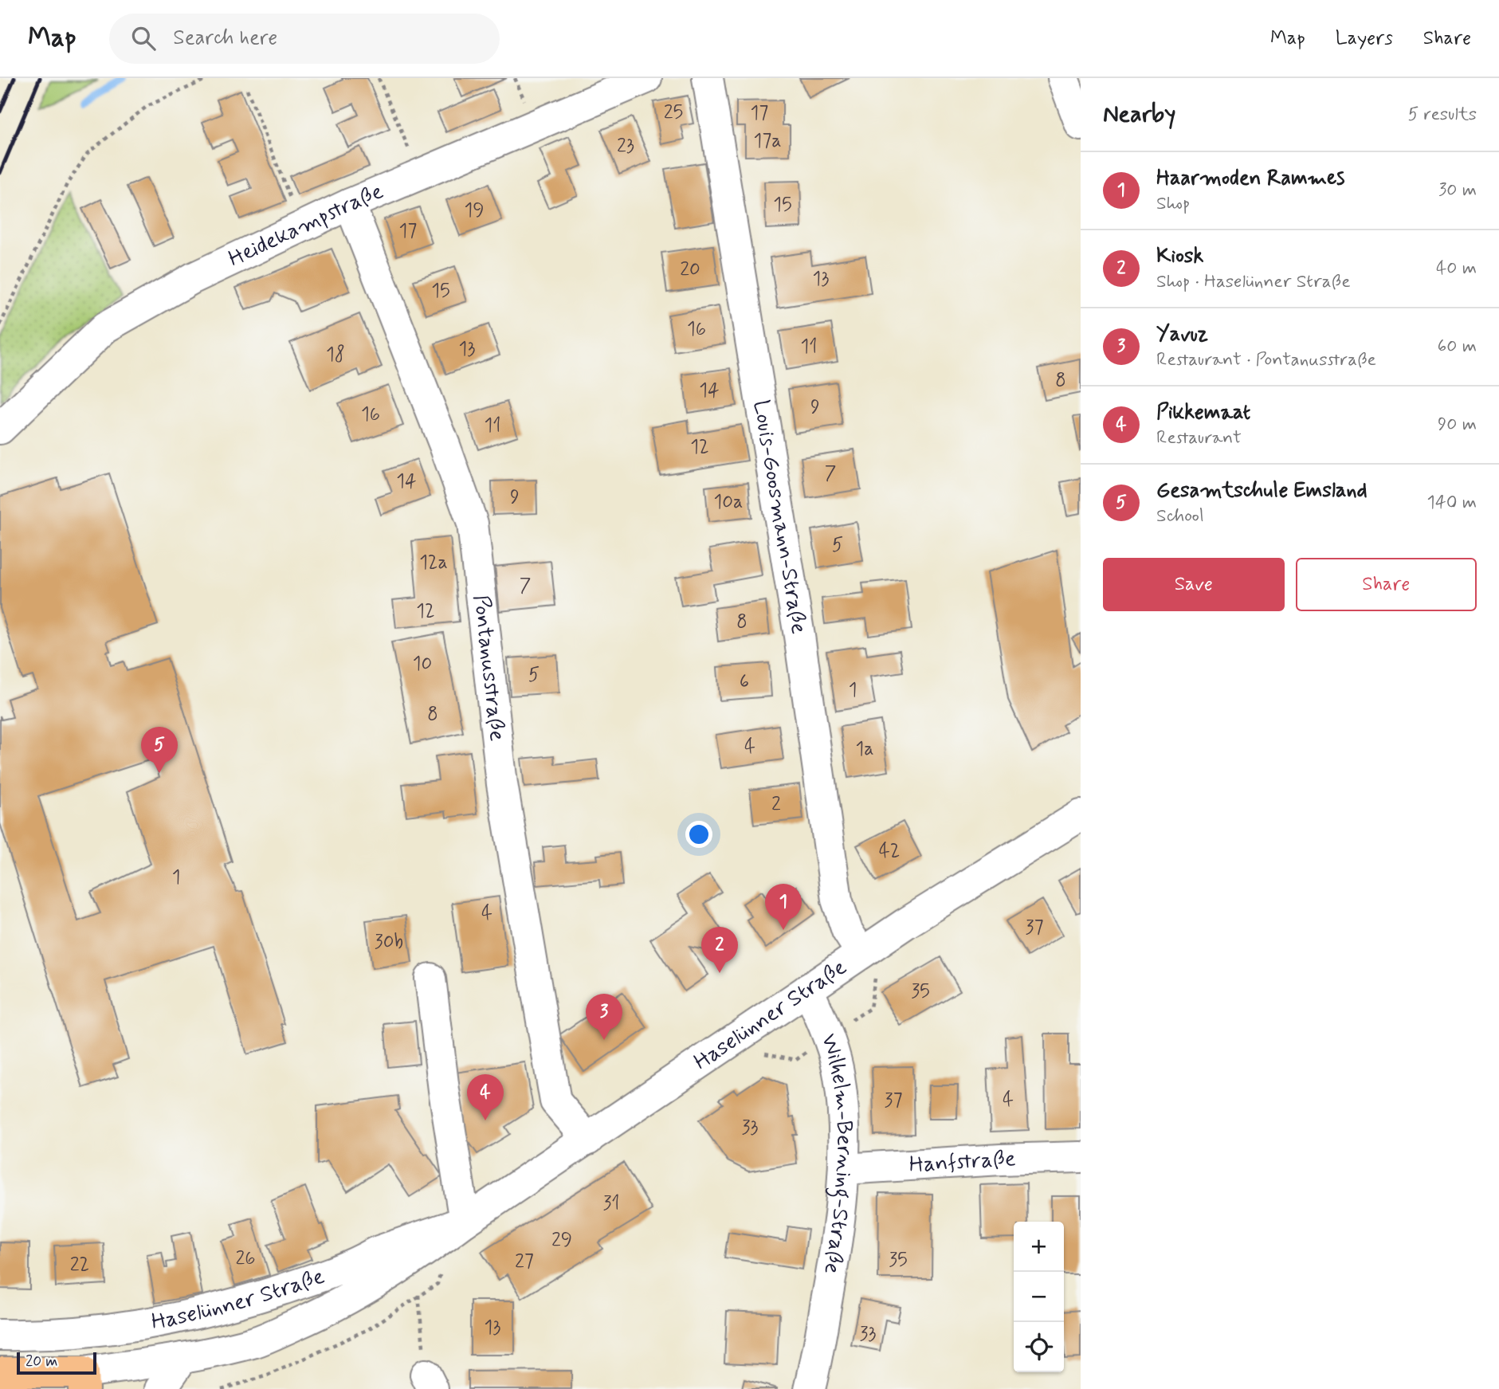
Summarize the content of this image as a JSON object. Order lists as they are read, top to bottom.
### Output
{
  "streets": {
    "street": [
      "Heidekampstraße",
      "Louis-Goosmann-Straße",
      "Pontanusstraße",
      "Haselünner Straße",
      "Wilhelm-Berning-Straße",
      "Hanfstraße"
    ]
  },
  "crossings": [
    ["Heidekampstraße", "Pontanusstraße"],
    ["Louis-Goosmann-Straße", "Haselünner Straße"],
    ["Pontanusstraße", "Haselünner Straße"],
    ["Haselünner Straße", "Wilhelm-Berning-Straße"],
    ["Wilhelm-Berning-Straße", "Hanfstraße"]
  ],
  "house_numbers": [
    "25",
    "17",
    "17a",
    "23",
    "15",
    "19",
    "17",
    "20",
    "13",
    "15",
    "16",
    "11",
    "13",
    "18",
    "8",
    "14",
    "9",
    "16",
    "11",
    "12",
    "7",
    "14",
    "9",
    "10a",
    "5",
    "12a",
    "7",
    "12",
    "8",
    "10",
    "5",
    "6",
    "1",
    "8",
    "4",
    "1a",
    "2",
    "42",
    "1",
    "4",
    "37",
    "30b",
    "35",
    "4",
    "37",
    "33",
    "31",
    "29",
    "26",
    "35",
    "27",
    "22",
    "13",
    "33"
  ],
  "scale_bar": "20 m",
  "page": {
    "header": "Map",
    "search": "Search here",
    "nav": ["Map", "Layers", "Share"],
    "heading": ["Nearby", "5 results"],
    "list": [
      {
        "mark": "1",
        "name": "Haarmoden Rammes",
        "note": "Shop",
        "value": "30 m"
      },
      {
        "mark": "2",
        "name": "Kiosk",
        "note": "Shop · Haselünner Straße",
        "value": "40 m"
      },
      {
        "mark": "3",
        "name": "Yavuz",
        "note": "Restaurant · Pontanusstraße",
        "value": "60 m"
      },
      {
        "mark": "4",
        "name": "Pikkemaat",
        "note": "Restaurant",
        "value": "90 m"
      },
      {
        "mark": "5",
        "name": "Gesamtschule Emsland",
        "note": "School",
        "value": "140 m"
      }
    ],
    "buttons": ["Save", "Share"],
    "pins": [
      "5",
      "1",
      "2",
      "3",
      "4"
    ],
    "map_buttons": ["+", "−"],
    "scale": "20 m"
  }
}
